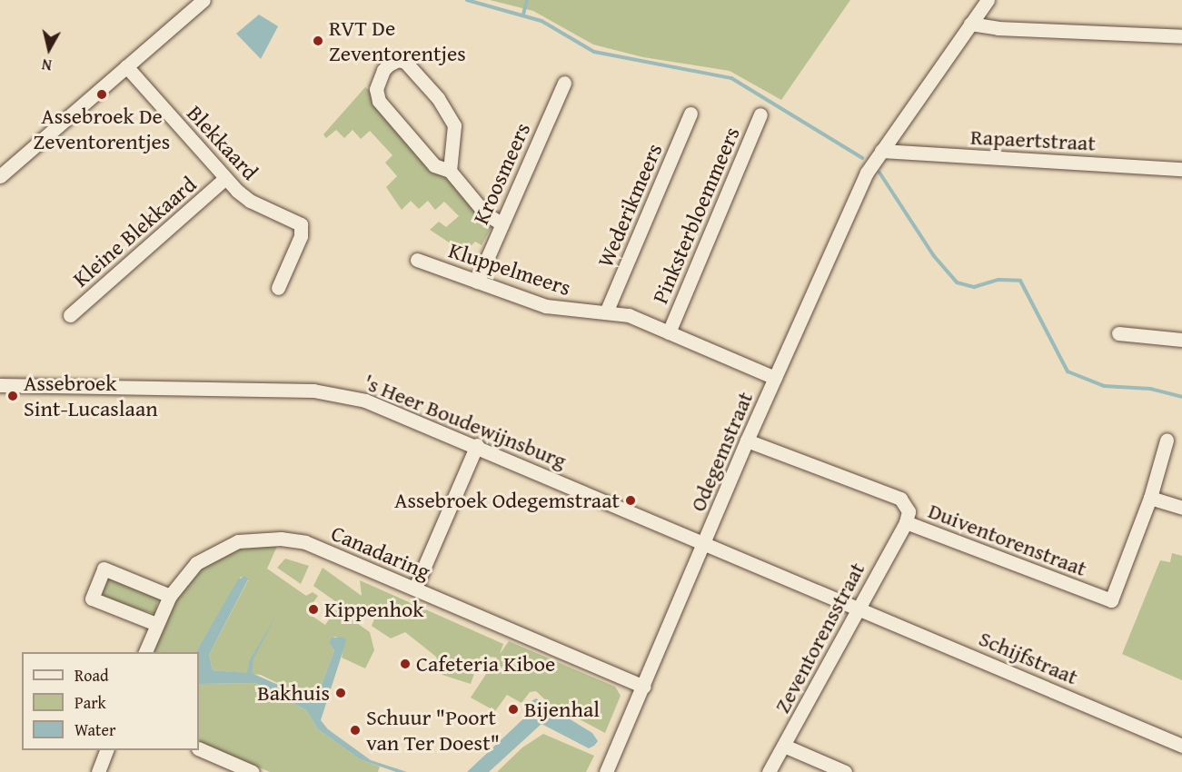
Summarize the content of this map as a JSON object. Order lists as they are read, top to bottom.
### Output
{
  "streets": {
    "street": [
      "Rapaertstraat",
      "Blekkaard",
      "Kroosmeers",
      "Wederikmeers",
      "Pinksterbloemmeers",
      "Kleine Blekkaard",
      "Kluppelmeers",
      "'s Heer Boudewijnsburg",
      "Odegemstraat",
      "Duiventorenstraat",
      "Canadaring",
      "Zeventorensstraat",
      "Schijfstraat"
    ]
  },
  "crossings": [
    ["Rapaertstraat", "Odegemstraat"],
    ["Blekkaard", "Kleine Blekkaard"],
    ["Kroosmeers", "Kluppelmeers"],
    ["Wederikmeers", "Kluppelmeers"],
    ["Pinksterbloemmeers", "Kluppelmeers"],
    ["Kluppelmeers", "Odegemstraat"],
    ["'s Heer Boudewijnsburg", "Odegemstraat"],
    ["'s Heer Boudewijnsburg", "Zeventorensstraat"],
    ["'s Heer Boudewijnsburg", "Schijfstraat"],
    ["Odegemstraat", "Duiventorenstraat"],
    ["Odegemstraat", "Canadaring"],
    ["Duiventorenstraat", "Zeventorensstraat"],
    ["Zeventorensstraat", "Schijfstraat"]
  ],
  "places": [
    "RVT De Zeventorentjes",
    "Assebroek De Zeventorentjes",
    "Assebroek Sint-Lucaslaan",
    "Assebroek Odegemstraat",
    "Kippenhok",
    "Cafeteria Kiboe",
    "Bakhuis",
    "Bijenhal",
    "Schuur \"Poort van Ter Doest\""
  ],
  "legend": ["Road", "Park", "Water"],
  "north": "bottom"
}
